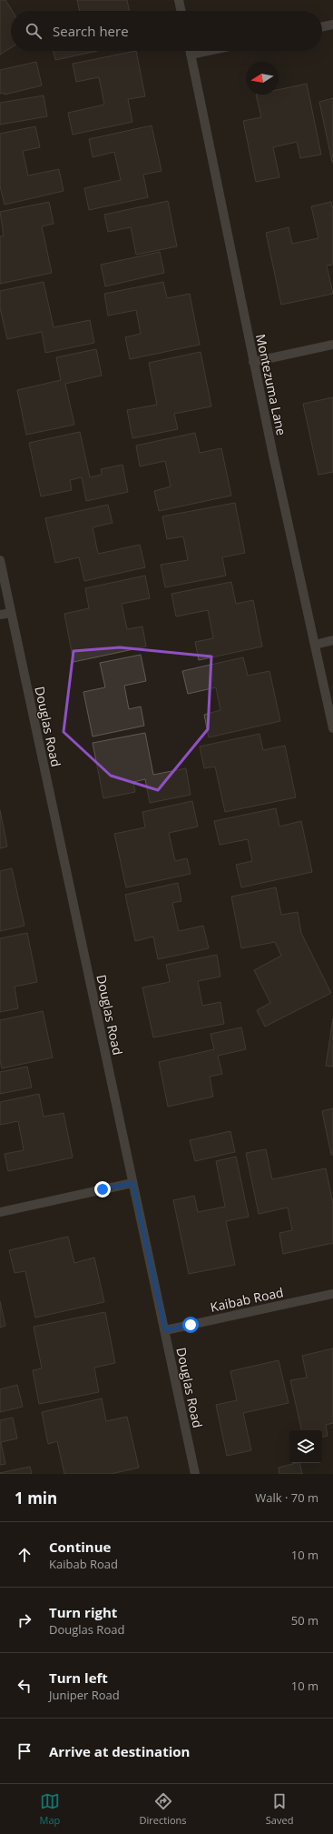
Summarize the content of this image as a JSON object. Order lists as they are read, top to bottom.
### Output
{
  "streets": {
    "street": ["Montezuma Lane", "Douglas Road", "Kaibab Road"]
  },
  "crossings": [
    ["Douglas Road", "Kaibab Road"]
  ],
  "north": "left",
  "page": {
    "search": "Search here",
    "heading": ["1 min", "Walk · 70 m"],
    "list": [
      ["Continue", "Kaibab Road", "10 m"],
      ["Turn right", "Douglas Road", "50 m"],
      ["Turn left", "Juniper Road", "10 m"],
      "Arrive at destination"
    ],
    "nav": ["Map", "Directions", "Saved"]
  }
}
